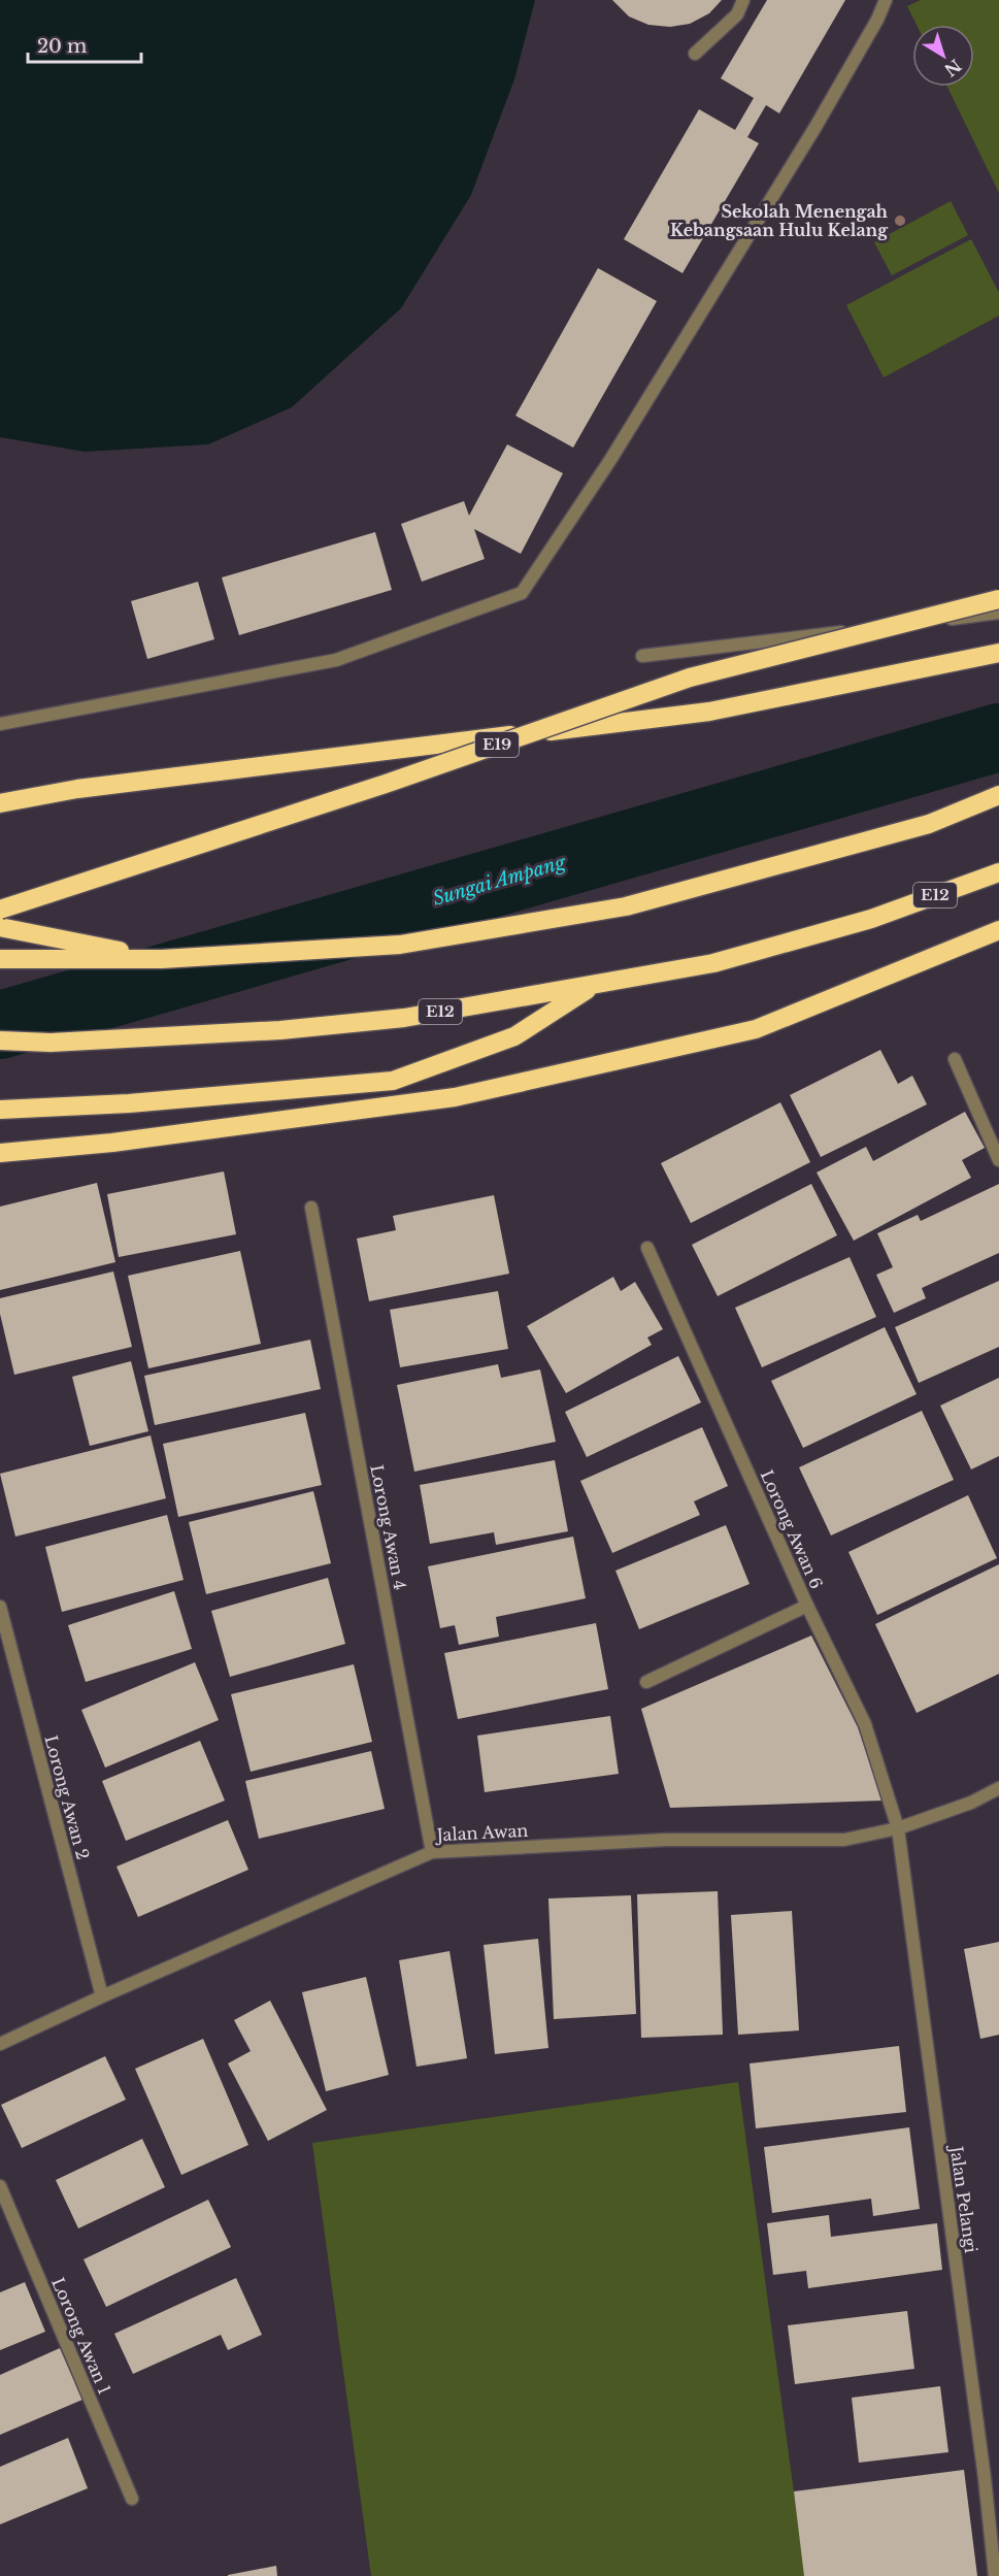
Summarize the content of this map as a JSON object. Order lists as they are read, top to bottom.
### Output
{
  "streets": {
    "highway": ["E19", "E12"],
    "street": [
      "Lorong Awan 4",
      "Lorong Awan 6",
      "Lorong Awan 2",
      "Jalan Awan",
      "Jalan Pelangi",
      "Lorong Awan 1"
    ]
  },
  "crossings": [
    ["Lorong Awan 4", "Jalan Awan"],
    ["Lorong Awan 6", "Jalan Awan"],
    ["Lorong Awan 6", "Jalan Pelangi"],
    ["Lorong Awan 2", "Jalan Awan"],
    ["Jalan Awan", "Jalan Pelangi"]
  ],
  "water": ["Sungai Ampang"],
  "places": ["Sekolah Menengah Kebangsaan Hulu Kelang"],
  "scale_bar": "20 m",
  "north": "bottom right"
}
